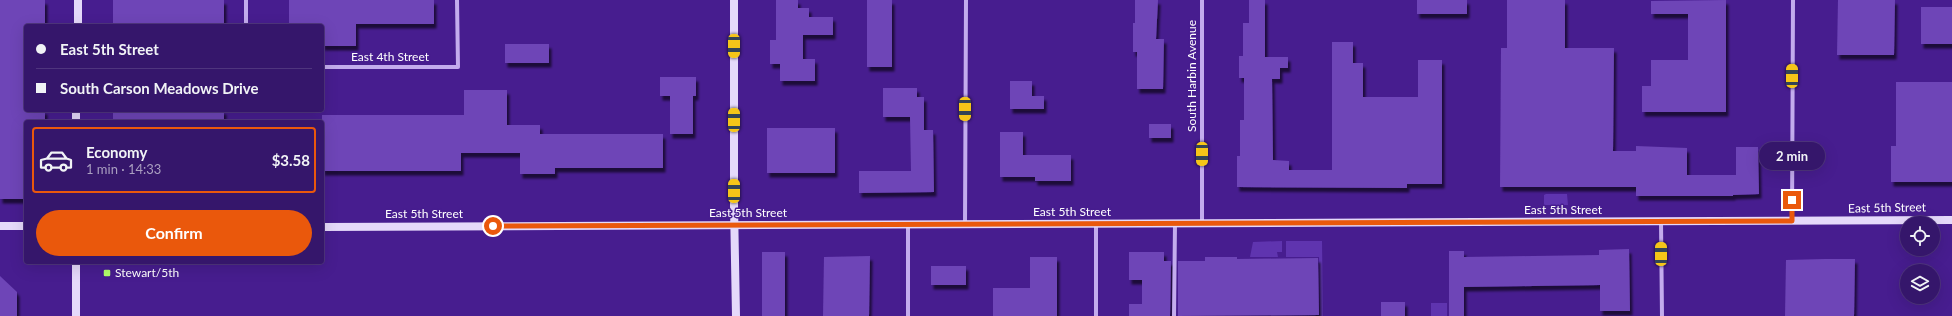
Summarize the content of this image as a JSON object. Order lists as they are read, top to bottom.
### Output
{
  "streets": {
    "main road": ["East 5th Street"],
    "street": ["East 4th Street", "South Harbin Avenue"]
  },
  "crossings": [
    ["South Harbin Avenue", "East 5th Street"]
  ],
  "places": {
    "transit": ["Stewart/5th"]
  },
  "page": {
    "banner": ["East 5th Street", "South Carson Meadows Drive"],
    "list": [
      {
        "name": "Economy",
        "note": "1 min · 14:33",
        "value": "$3.58"
      }
    ],
    "bubble": "2 min",
    "buttons": "Confirm"
  }
}
